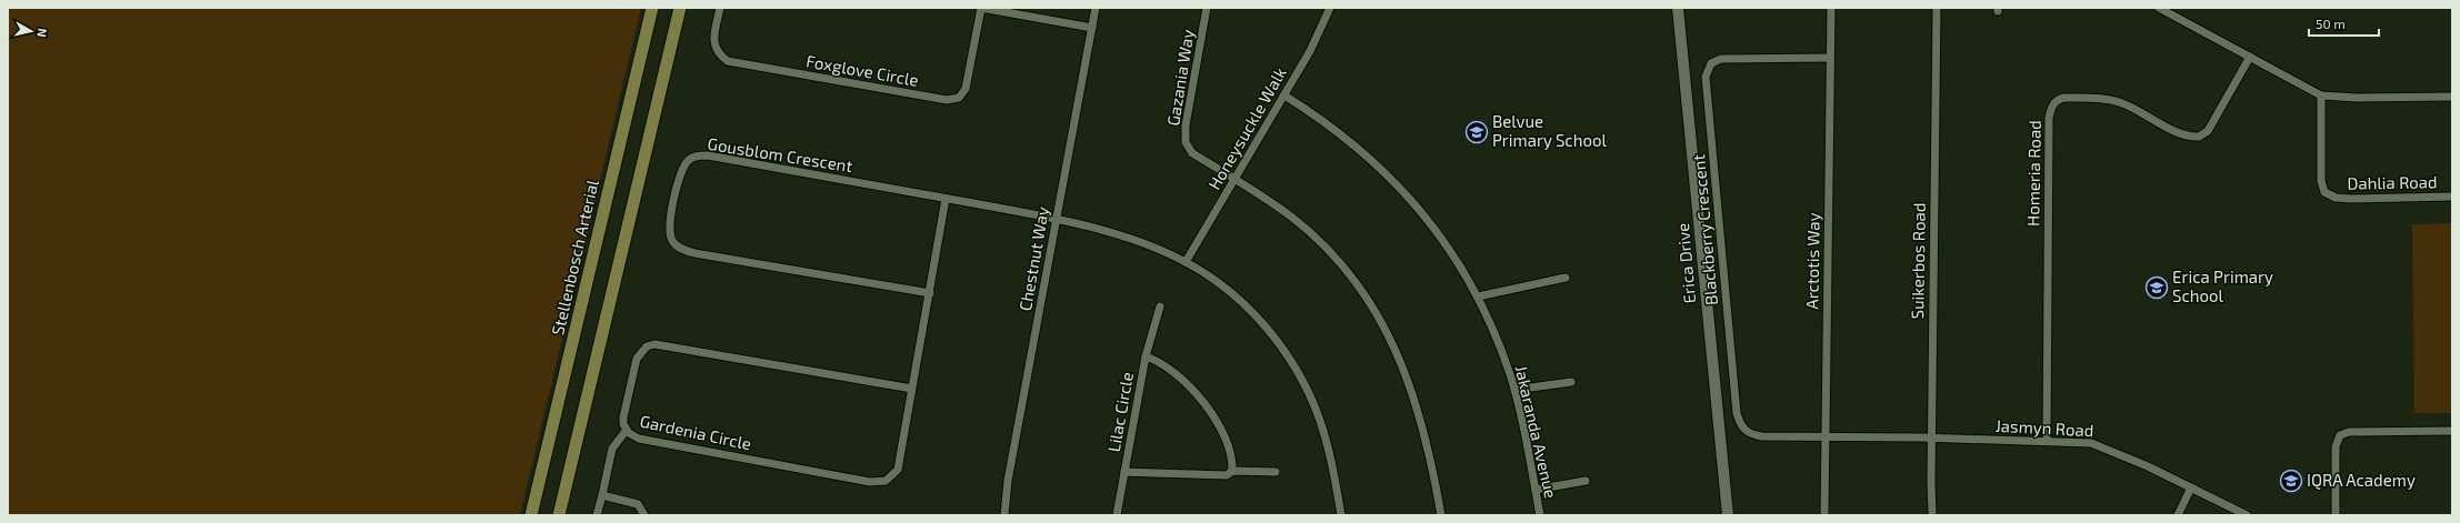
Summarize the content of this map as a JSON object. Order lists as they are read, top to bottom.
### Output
{
  "streets": {
    "main road": ["Stellenbosch Arterial", "Erica Drive"],
    "street": [
      "Foxglove Circle",
      "Gazania Way",
      "Honeysuckle Walk",
      "Gousblom Crescent",
      "Homeria Road",
      "Dahlia Road",
      "Blackberry Crescent",
      "Chestnut Way",
      "Arctotis Way",
      "Suikerbos Road",
      "Lilac Circle",
      "Jasmyn Road",
      "Jakaranda Avenue",
      "Gardenia Circle"
    ]
  },
  "crossings": [
    ["Foxglove Circle", "Chestnut Way"],
    ["Gazania Way", "Honeysuckle Walk"],
    ["Honeysuckle Walk", "Gousblom Crescent"],
    ["Honeysuckle Walk", "Jakaranda Avenue"],
    ["Gousblom Crescent", "Chestnut Way"],
    ["Gousblom Crescent", "Gardenia Circle"],
    ["Homeria Road", "Jasmyn Road"],
    ["Blackberry Crescent", "Arctotis Way"],
    ["Blackberry Crescent", "Suikerbos Road"],
    ["Blackberry Crescent", "Jasmyn Road"],
    ["Suikerbos Road", "Jasmyn Road"]
  ],
  "places": {
    "school or university": ["Belvue Primary School", "Erica Primary School", "IQRA Academy"]
  },
  "scale_bar": "50 m",
  "north": "right"
}
